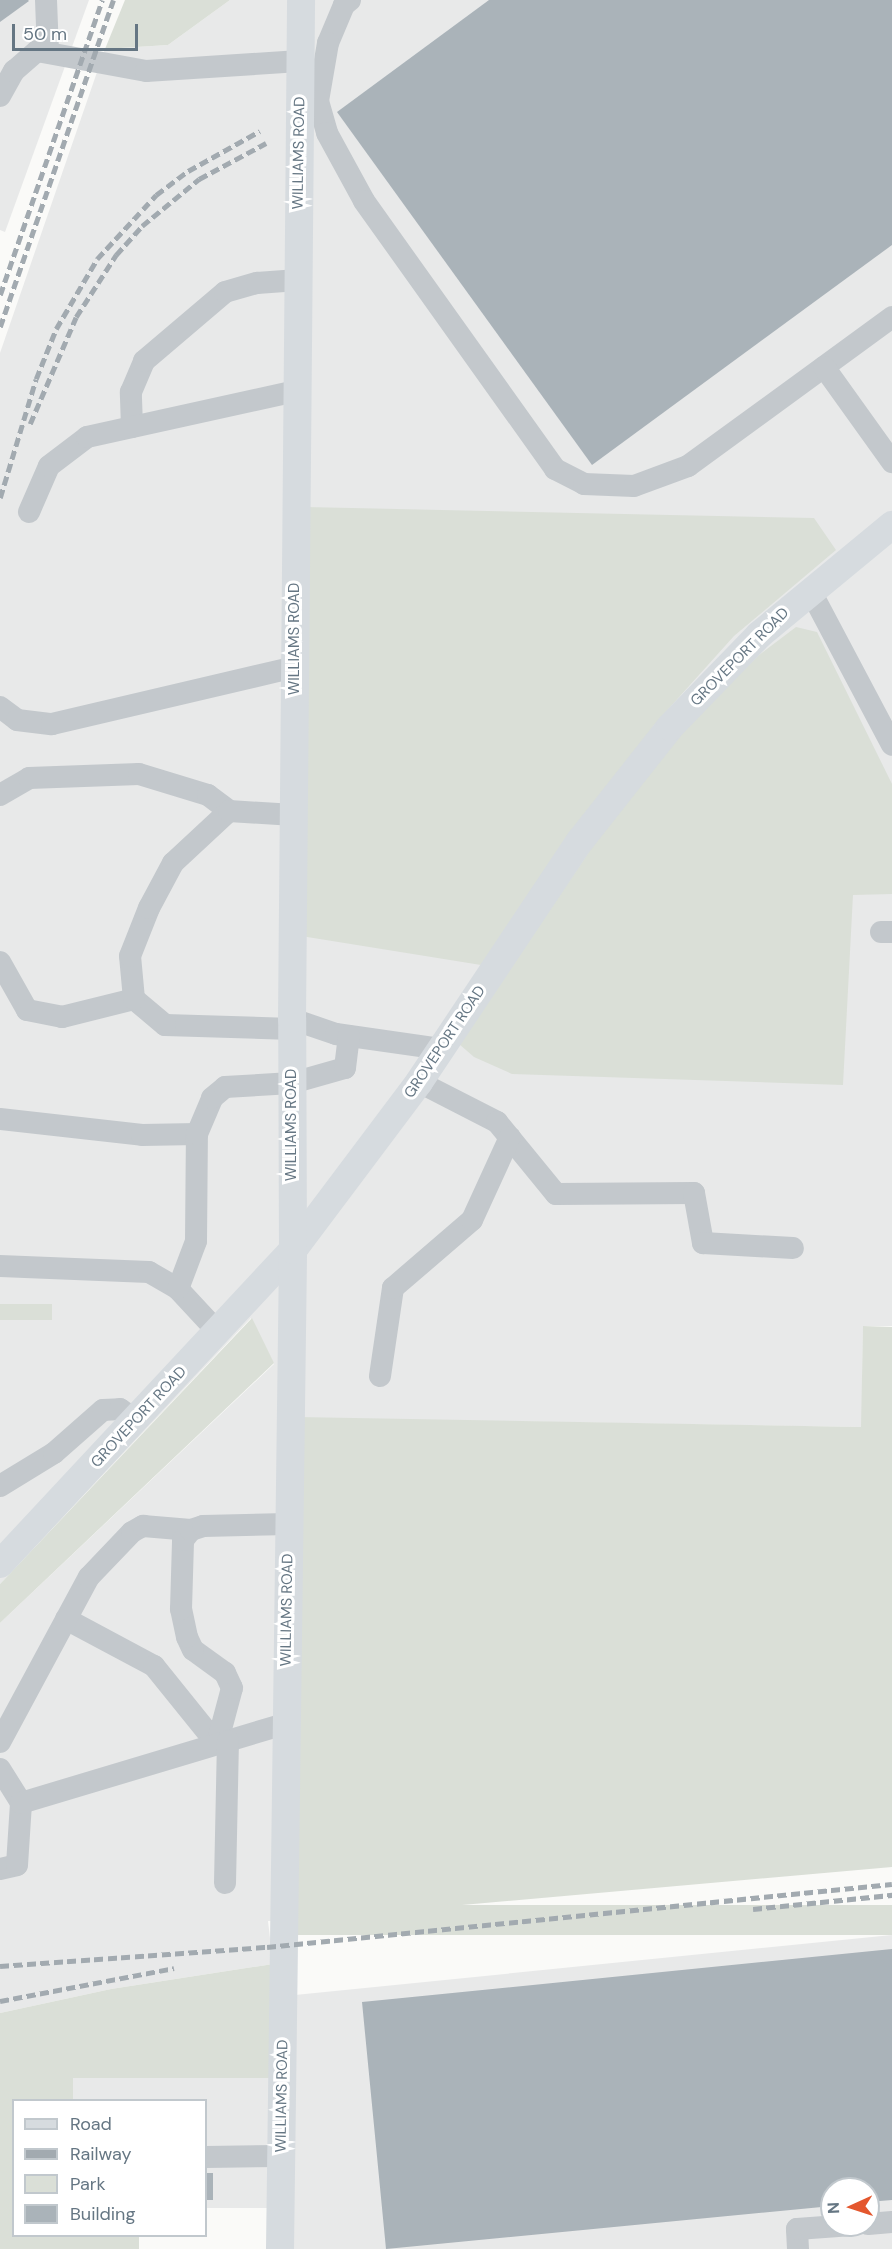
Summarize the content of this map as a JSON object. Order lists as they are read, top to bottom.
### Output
{
  "streets": {
    "main road": ["WILLIAMS ROAD", "GROVEPORT ROAD"]
  },
  "crossings": [
    ["WILLIAMS ROAD", "GROVEPORT ROAD"]
  ],
  "legend": [
    "Road",
    "Railway",
    "Park",
    "Building"
  ],
  "scale_bar": "50 m",
  "north": "left"
}
